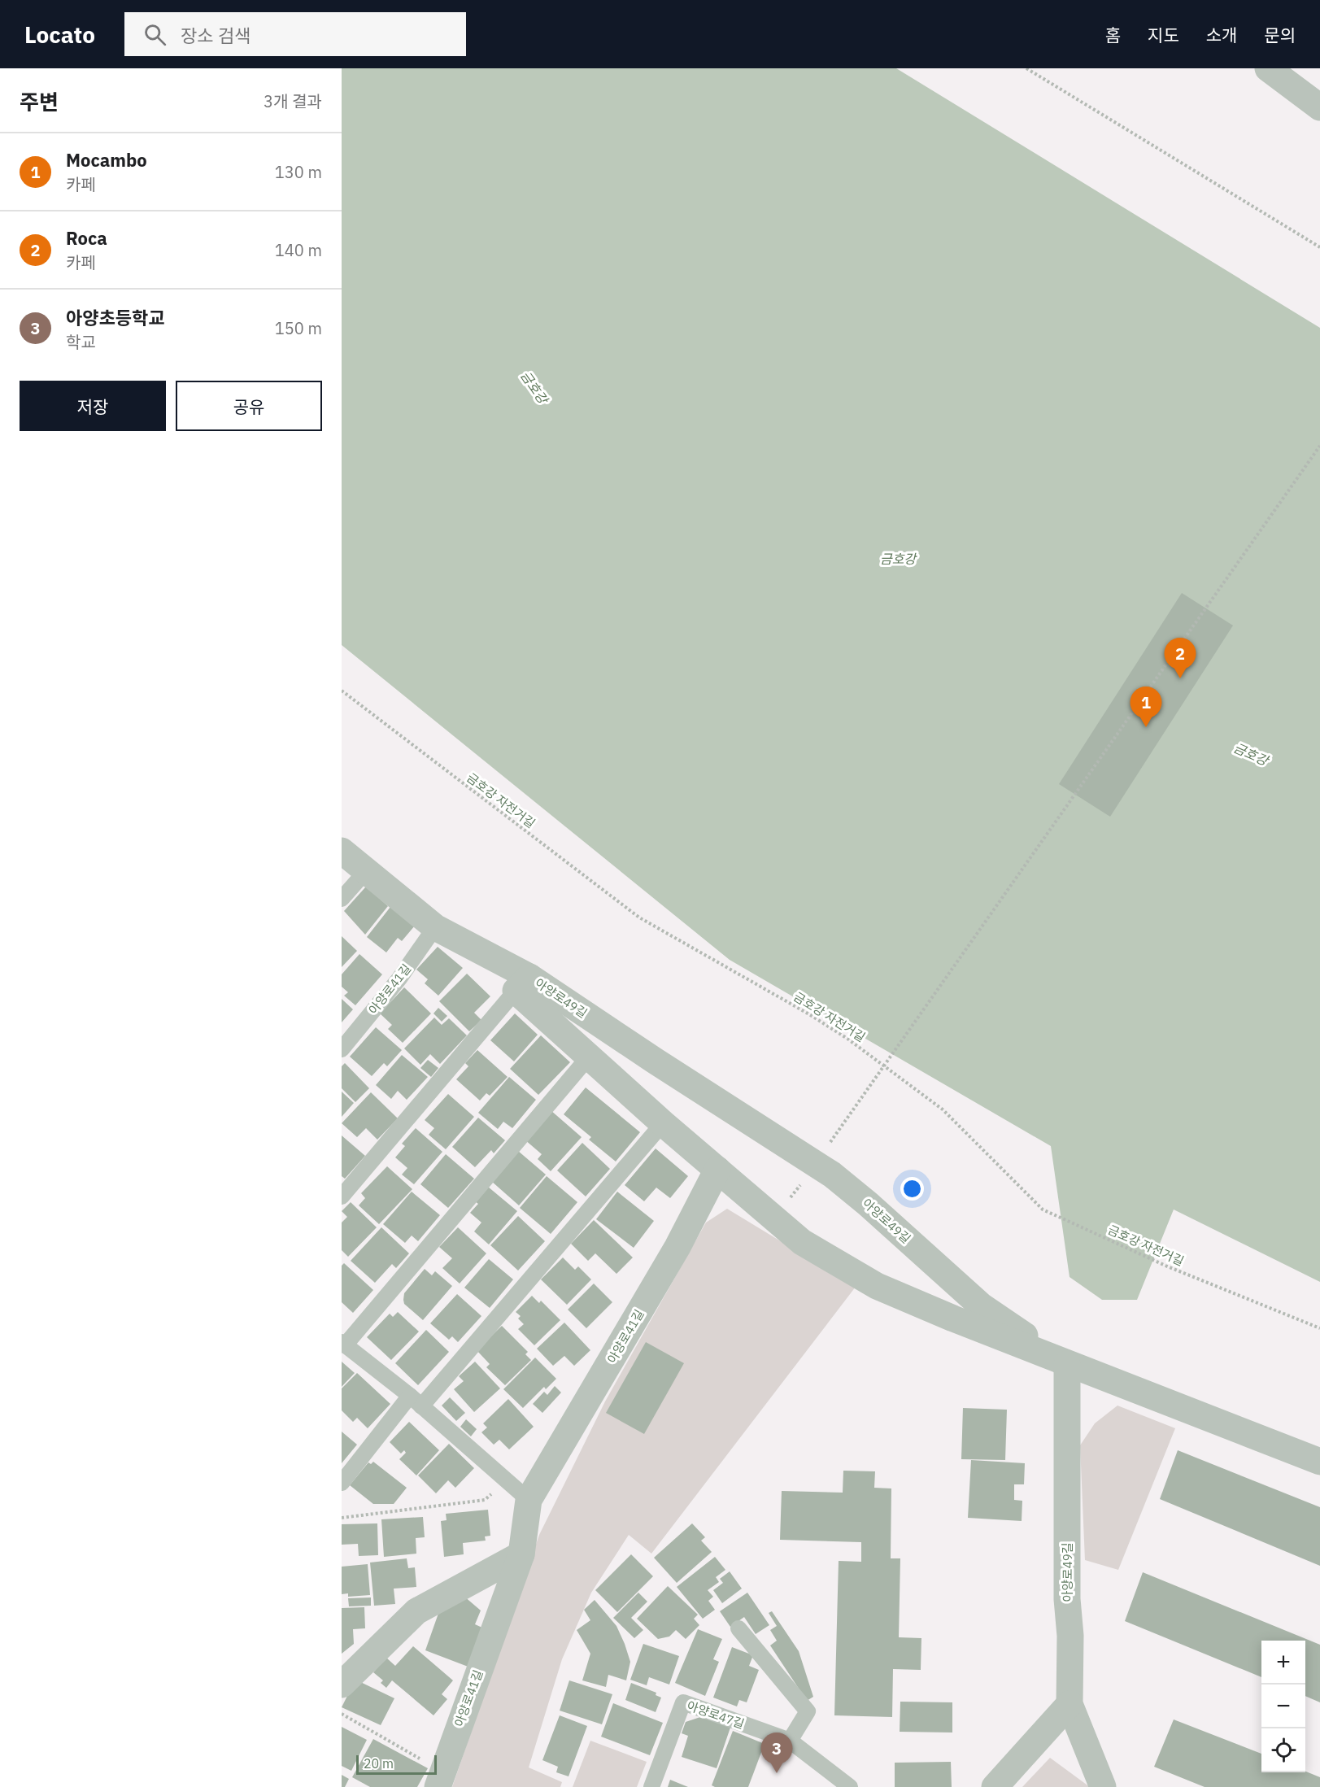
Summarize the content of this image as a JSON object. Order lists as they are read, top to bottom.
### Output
{
  "streets": {
    "street": ["아양로41길", "아양로49길"],
    "lane": ["아양로47길"],
    "path": ["금호강 자전거길"]
  },
  "crossings": [
    ["아양로41길", "아양로49길"]
  ],
  "water": ["금호강"],
  "scale_bar": "20 m",
  "page": {
    "header": "Locato",
    "search": "장소 검색",
    "nav": [
      "홈",
      "지도",
      "소개",
      "문의"
    ],
    "heading": ["주변", "3개 결과"],
    "list": [
      {
        "mark": "1",
        "name": "Mocambo",
        "note": "카페",
        "value": "130 m"
      },
      {
        "mark": "2",
        "name": "Roca",
        "note": "카페",
        "value": "140 m"
      },
      {
        "mark": "3",
        "name": "아양초등학교",
        "note": "학교",
        "value": "150 m"
      }
    ],
    "buttons": ["저장", "공유"],
    "pins": ["2", "1", "3"],
    "map_buttons": ["+", "−"],
    "scale": "20 m"
  }
}
